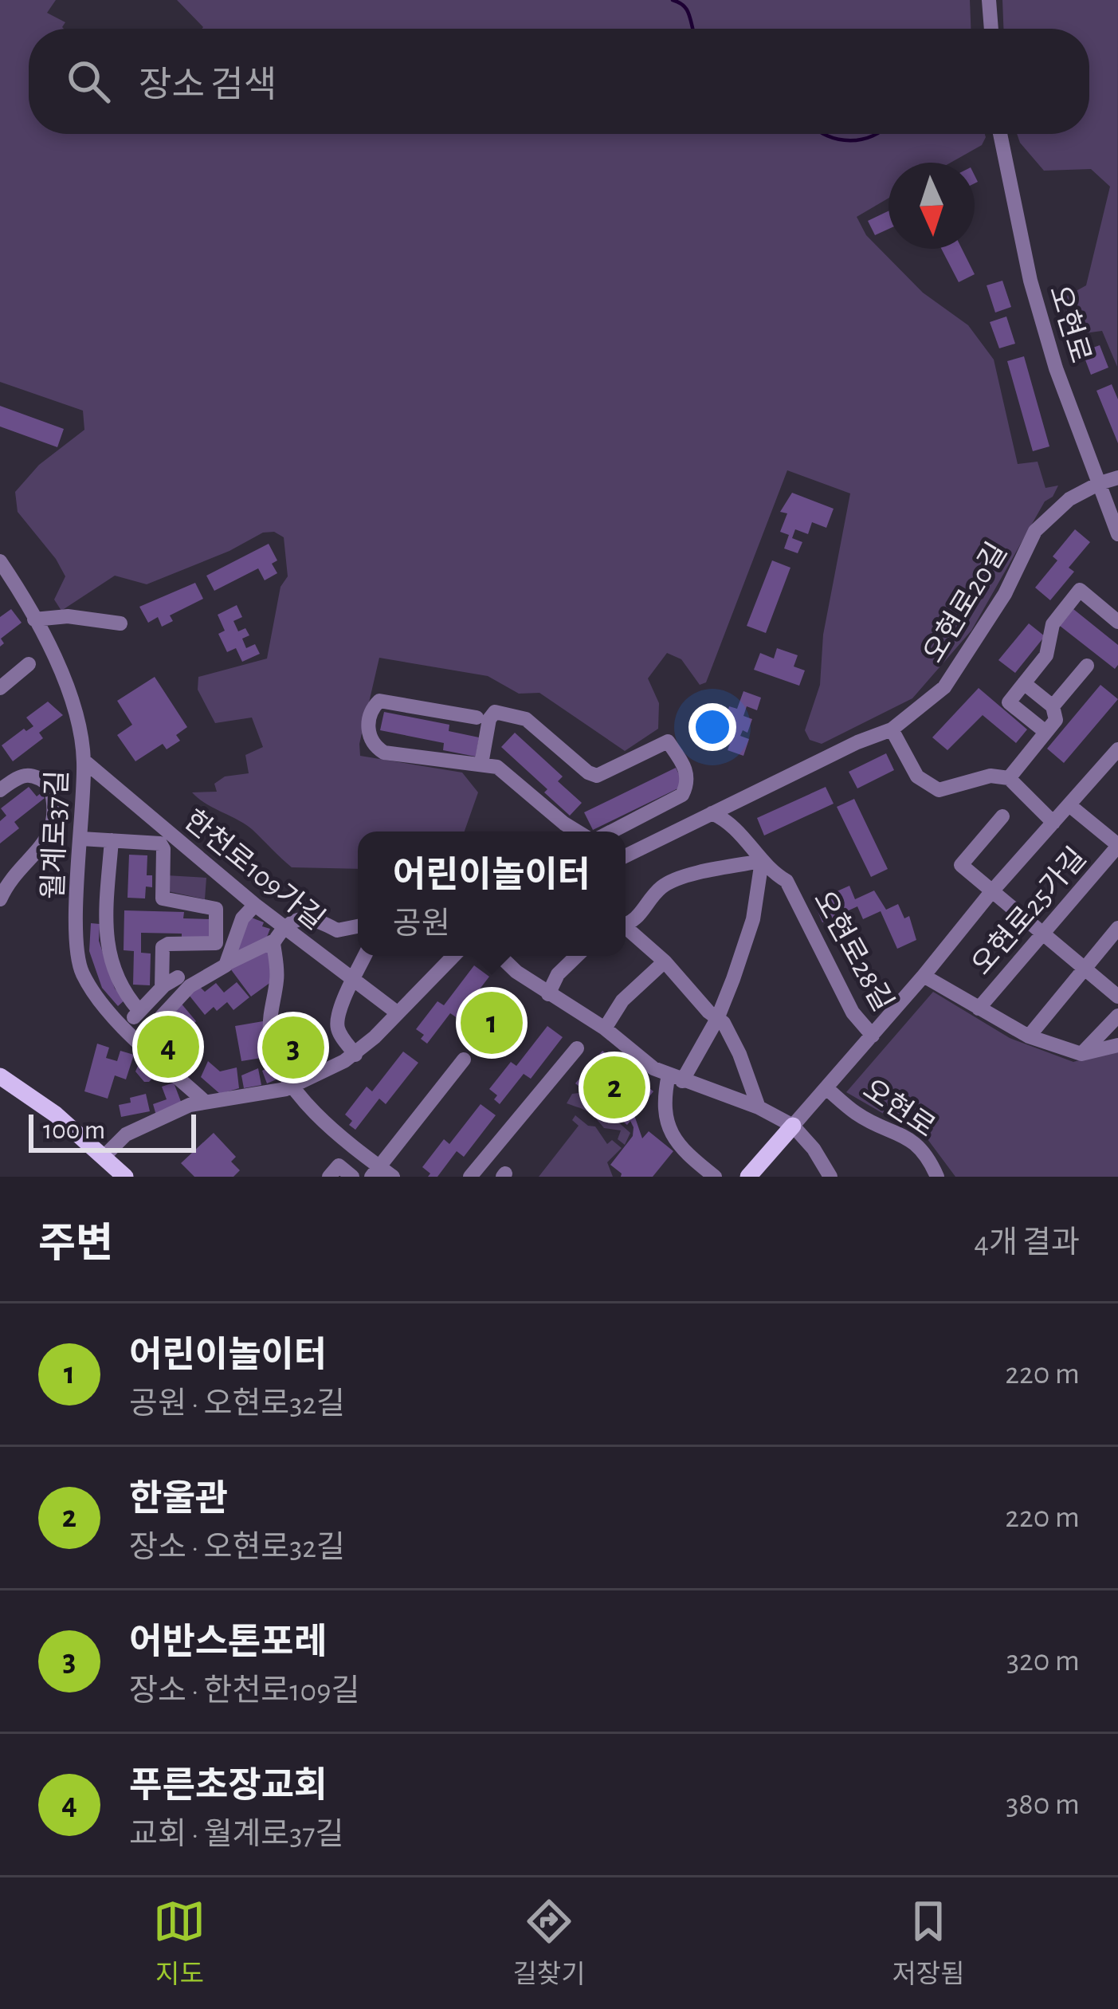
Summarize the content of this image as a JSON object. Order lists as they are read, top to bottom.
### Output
{
  "streets": {
    "main road": ["오현로"],
    "street": [
      "오현로20길",
      "월계로37길",
      "한천로109가길",
      "오현로25가길",
      "오현로28길"
    ]
  },
  "crossings": [
    ["오현로", "오현로20길"],
    ["오현로", "오현로28길"],
    ["오현로20길", "오현로28길"],
    ["월계로37길", "한천로109가길"]
  ],
  "scale_bar": "100 m",
  "north": "bottom",
  "page": {
    "search": "장소 검색",
    "popup": ["어린이놀이터", "공원"],
    "pins": [
      "1",
      "4",
      "3",
      "2"
    ],
    "scale": "100 m",
    "heading": ["주변", "4개 결과"],
    "list": [
      {
        "mark": "1",
        "name": "어린이놀이터",
        "note": "공원 · 오현로32길",
        "value": "220 m"
      },
      {
        "mark": "2",
        "name": "한울관",
        "note": "장소 · 오현로32길",
        "value": "220 m"
      },
      {
        "mark": "3",
        "name": "어반스톤포레",
        "note": "장소 · 한천로109길",
        "value": "320 m"
      },
      {
        "mark": "4",
        "name": "푸른초장교회",
        "note": "교회 · 월계로37길",
        "value": "380 m"
      }
    ],
    "nav": ["지도", "길찾기", "저장됨"]
  }
}
